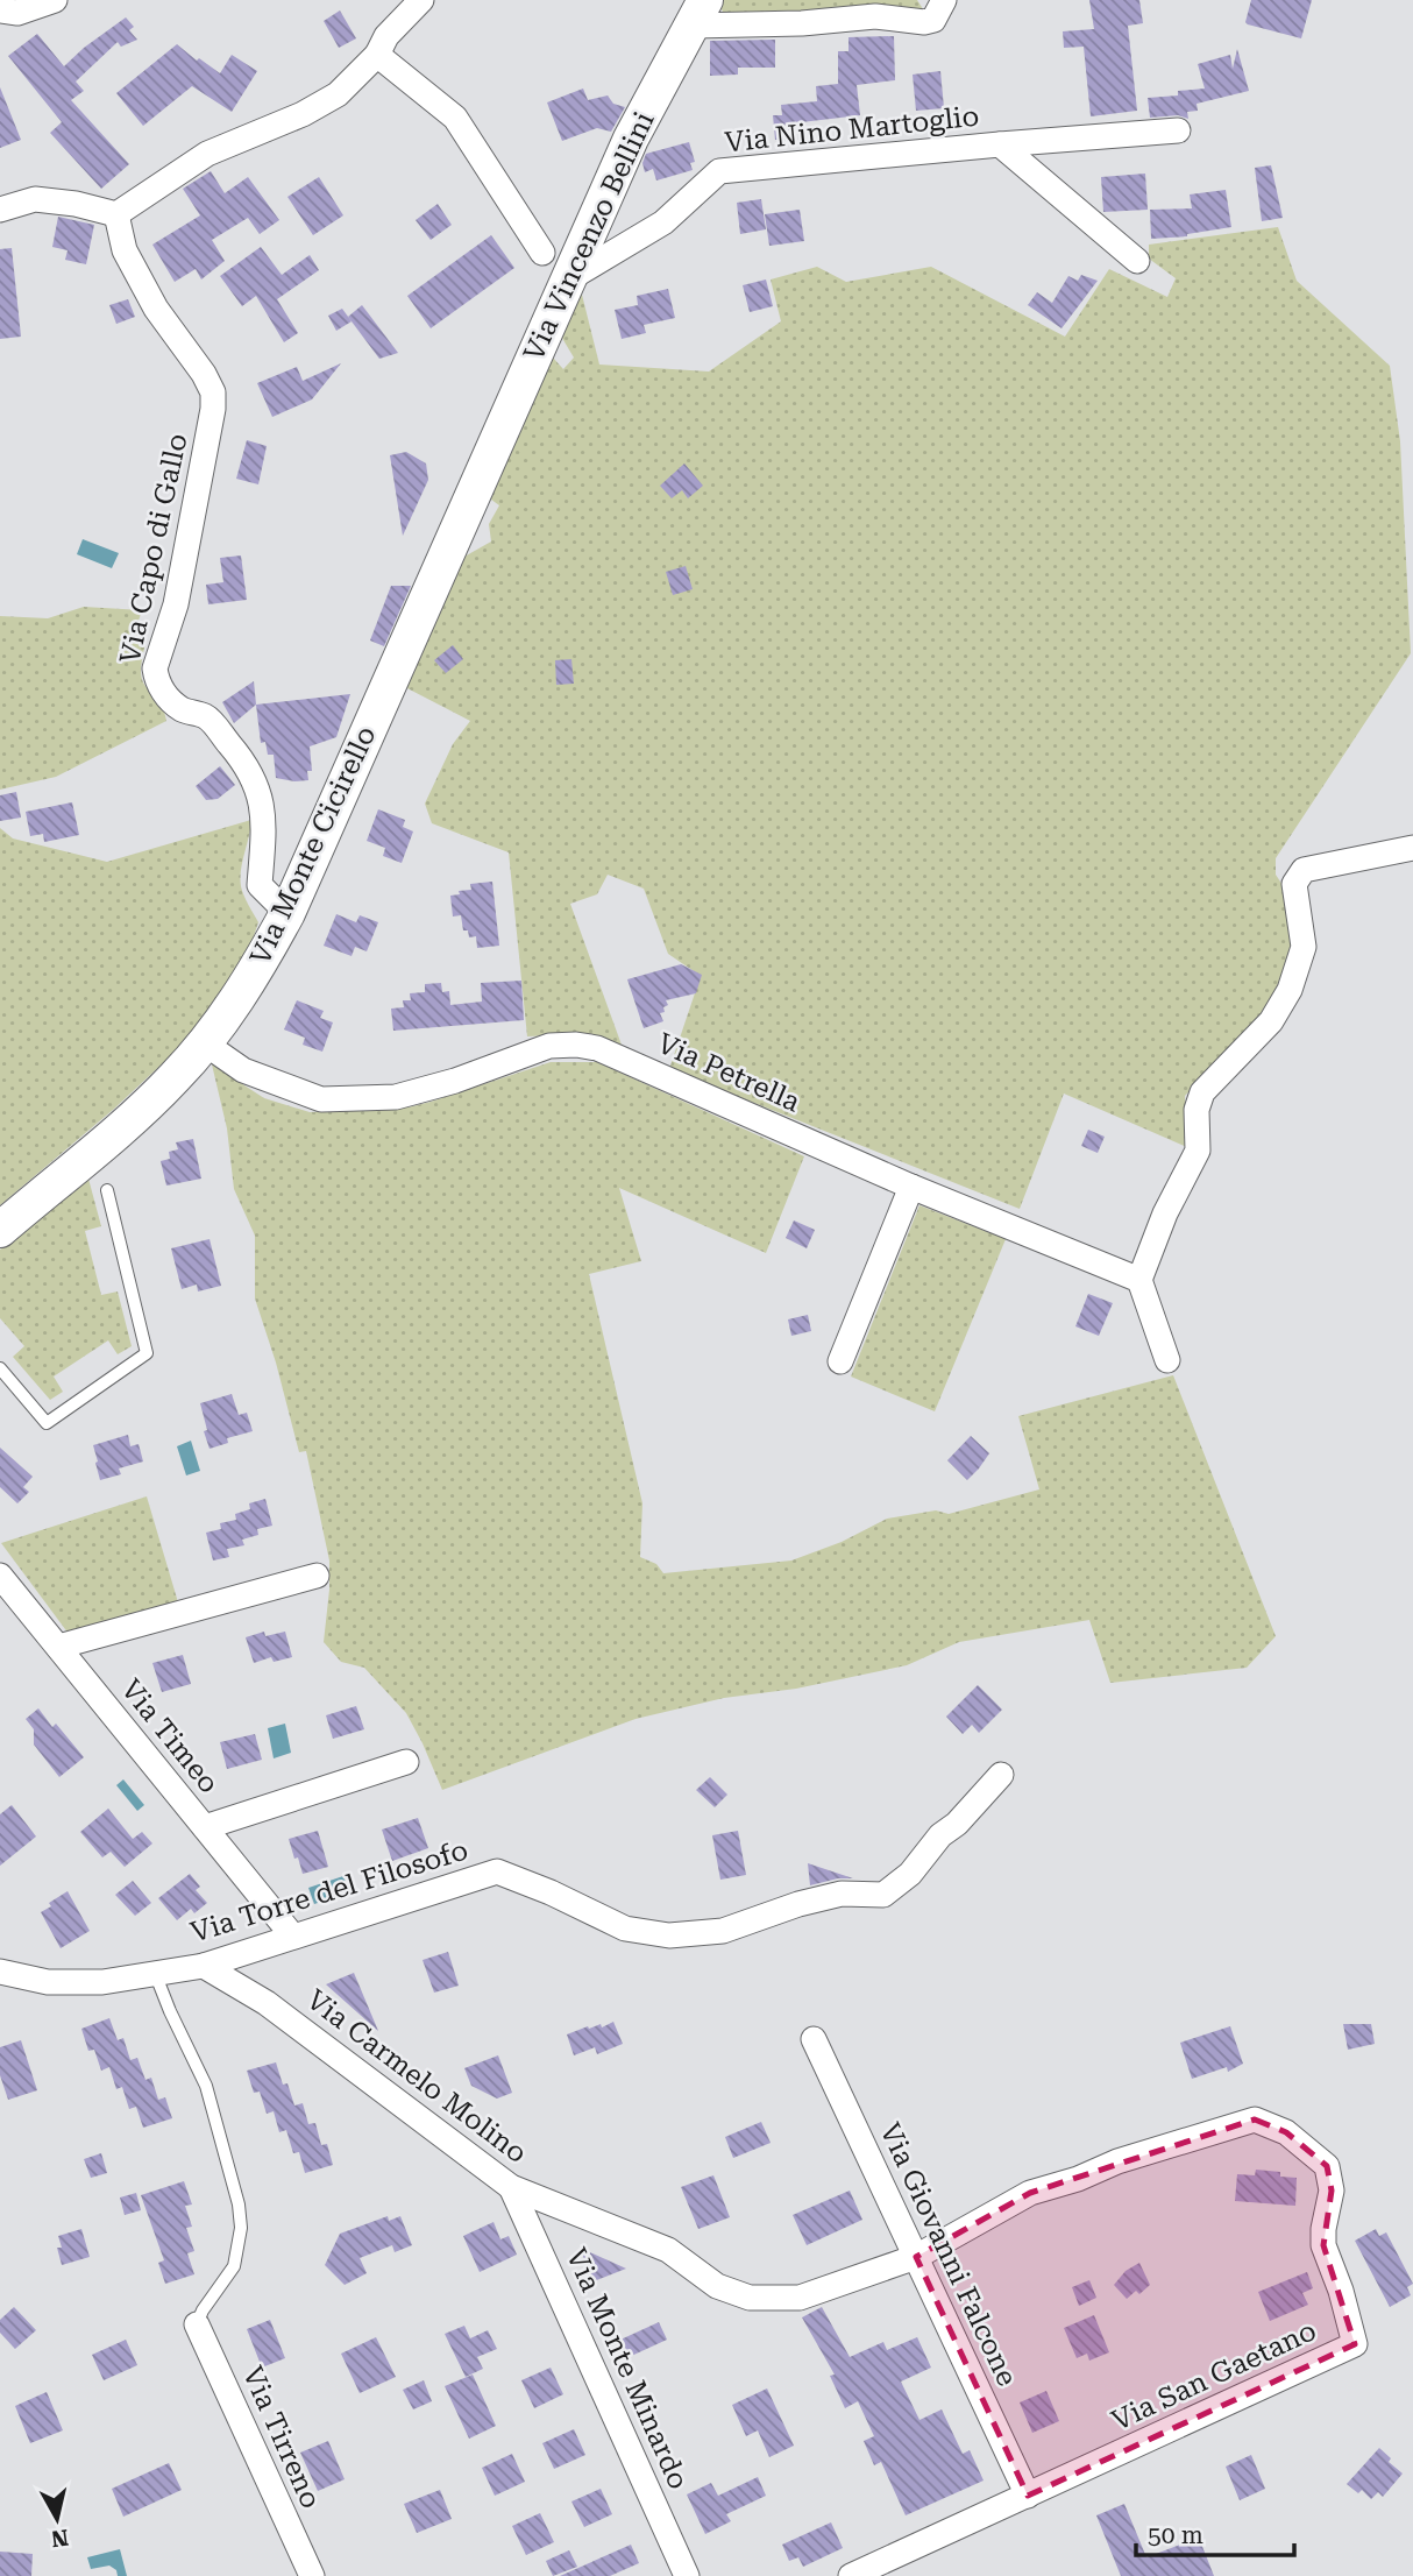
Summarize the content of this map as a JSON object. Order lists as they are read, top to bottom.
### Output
{
  "streets": {
    "street": [
      "Via Nino Martoglio",
      "Via Vincenzo Bellini",
      "Via Capo di Gallo",
      "Via Monte Cicirello",
      "Via Petrella",
      "Via Timeo",
      "Via Torre del Filosofo",
      "Via Carmelo Molino",
      "Via Giovanni Falcone",
      "Via Monte Minardo",
      "Via San Gaetano",
      "Via Tirreno"
    ]
  },
  "crossings": [
    ["Via Nino Martoglio", "Via Vincenzo Bellini"],
    ["Via Vincenzo Bellini", "Via Monte Cicirello"],
    ["Via Capo di Gallo", "Via Monte Cicirello"],
    ["Via Monte Cicirello", "Via Petrella"],
    ["Via Timeo", "Via Torre del Filosofo"],
    ["Via Torre del Filosofo", "Via Carmelo Molino"],
    ["Via Carmelo Molino", "Via Giovanni Falcone"],
    ["Via Carmelo Molino", "Via Monte Minardo"],
    ["Via Carmelo Molino", "Via San Gaetano"],
    ["Via Giovanni Falcone", "Via San Gaetano"]
  ],
  "scale_bar": "50 m",
  "north": "bottom"
}
